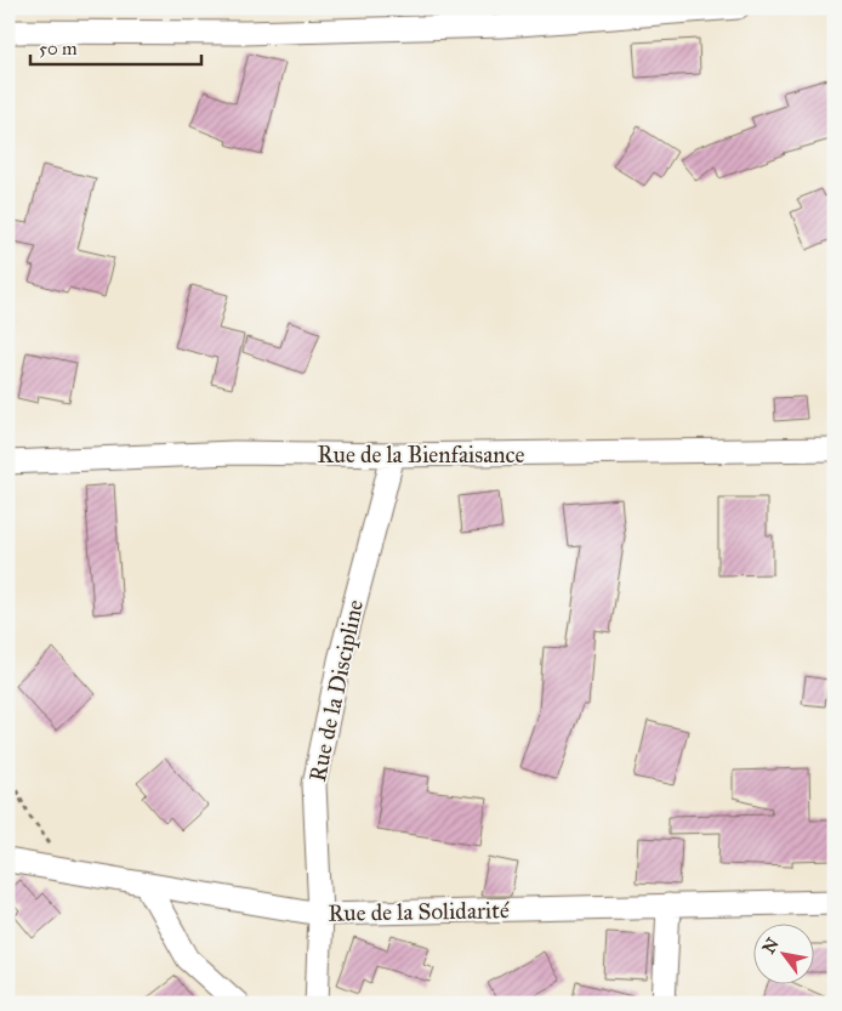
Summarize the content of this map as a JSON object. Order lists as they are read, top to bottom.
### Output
{
  "streets": {
    "street": ["Rue de la Bienfaisance", "Rue de la Discipline", "Rue de la Solidarité"]
  },
  "crossings": [
    ["Rue de la Bienfaisance", "Rue de la Discipline"],
    ["Rue de la Discipline", "Rue de la Solidarité"]
  ],
  "scale_bar": "50 m",
  "north": "top left"
}
